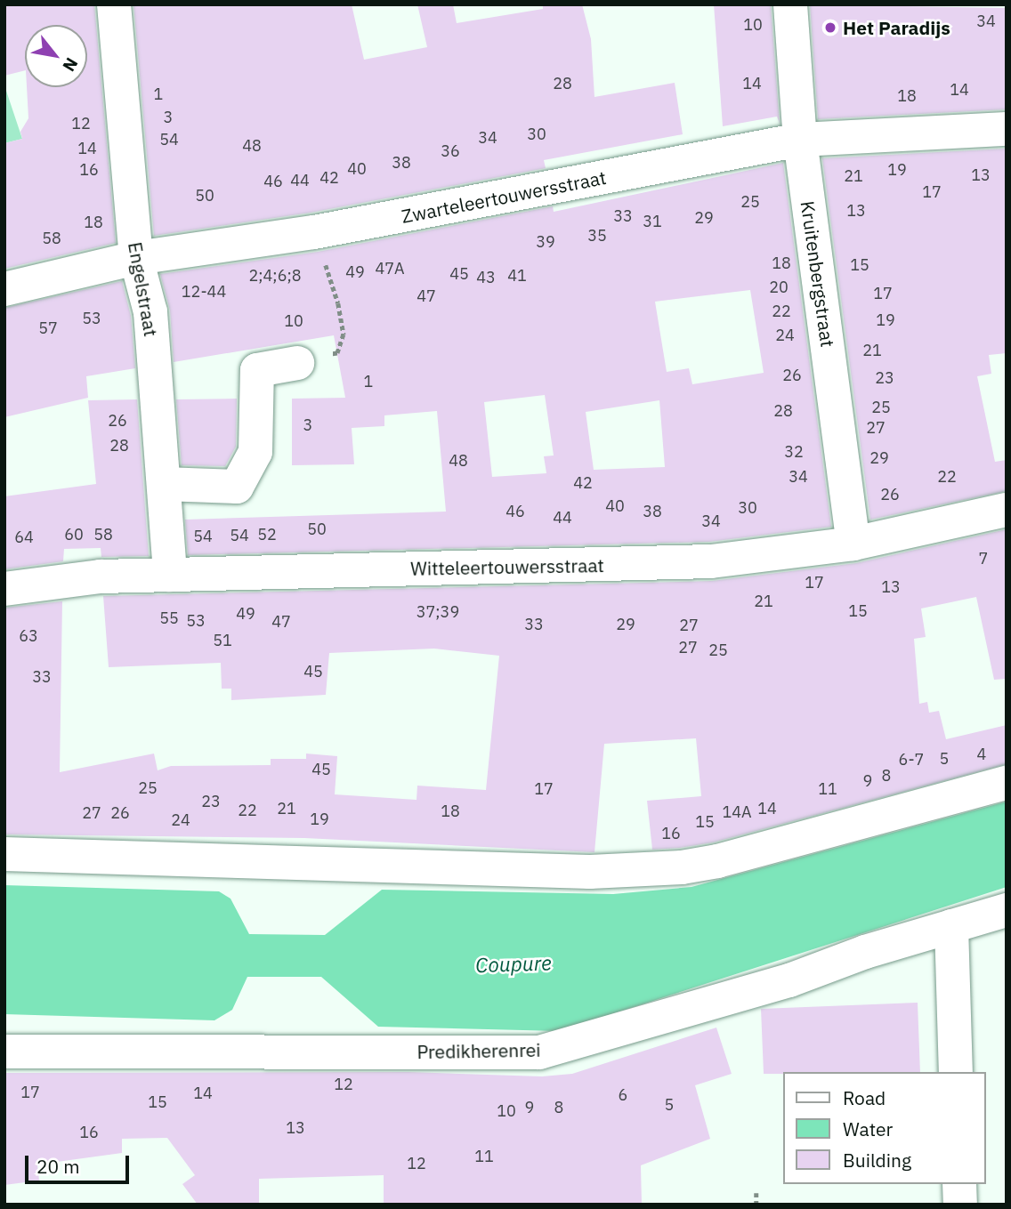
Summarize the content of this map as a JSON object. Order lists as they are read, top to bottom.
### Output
{
  "streets": {
    "street": [
      "Zwarteleertouwersstraat",
      "Kruitenbergstraat",
      "Engelstraat",
      "Witteleertouwersstraat",
      "Predikherenrei"
    ]
  },
  "crossings": [
    ["Zwarteleertouwersstraat", "Kruitenbergstraat"],
    ["Zwarteleertouwersstraat", "Engelstraat"],
    ["Kruitenbergstraat", "Witteleertouwersstraat"],
    ["Engelstraat", "Witteleertouwersstraat"]
  ],
  "water": ["Coupure"],
  "places": ["Het Paradijs"],
  "house_numbers": [
    "34",
    "10",
    "28",
    "14",
    "14",
    "1",
    "18",
    "3",
    "12",
    "30",
    "34",
    "54",
    "48",
    "14",
    "36",
    "38",
    "40",
    "16",
    "19",
    "13",
    "21",
    "42",
    "44",
    "46",
    "17",
    "50",
    "25",
    "13",
    "33",
    "29",
    "31",
    "18",
    "35",
    "58",
    "39",
    "18",
    "15",
    "47A",
    "49",
    "45",
    "2;4;6;8",
    "41",
    "43",
    "20",
    "12-44",
    "17",
    "47",
    "22",
    "53",
    "19",
    "10",
    "57",
    "24",
    "21",
    "26",
    "23",
    "1",
    "25",
    "28",
    "26",
    "3",
    "27",
    "28",
    "32",
    "29",
    "48",
    "34",
    "22",
    "42",
    "26",
    "40",
    "30",
    "46",
    "38",
    "44",
    "34",
    "50",
    "60",
    "58",
    "52",
    "54",
    "54",
    "64",
    "7",
    "17",
    "13",
    "21",
    "15",
    "37;39",
    "49",
    "55",
    "53",
    "47",
    "33",
    "29",
    "27",
    "63",
    "51",
    "27",
    "25",
    "45",
    "33",
    "4",
    "5",
    "6-7",
    "45",
    "8",
    "9",
    "25",
    "17",
    "11",
    "23",
    "21",
    "14",
    "22",
    "18",
    "14A",
    "27",
    "26",
    "19",
    "24",
    "15",
    "16",
    "12",
    "17",
    "14",
    "6",
    "15",
    "5",
    "9",
    "8",
    "10",
    "13",
    "16",
    "11",
    "12"
  ],
  "legend": ["Road", "Water", "Building"],
  "scale_bar": "20 m",
  "north": "bottom right"
}
